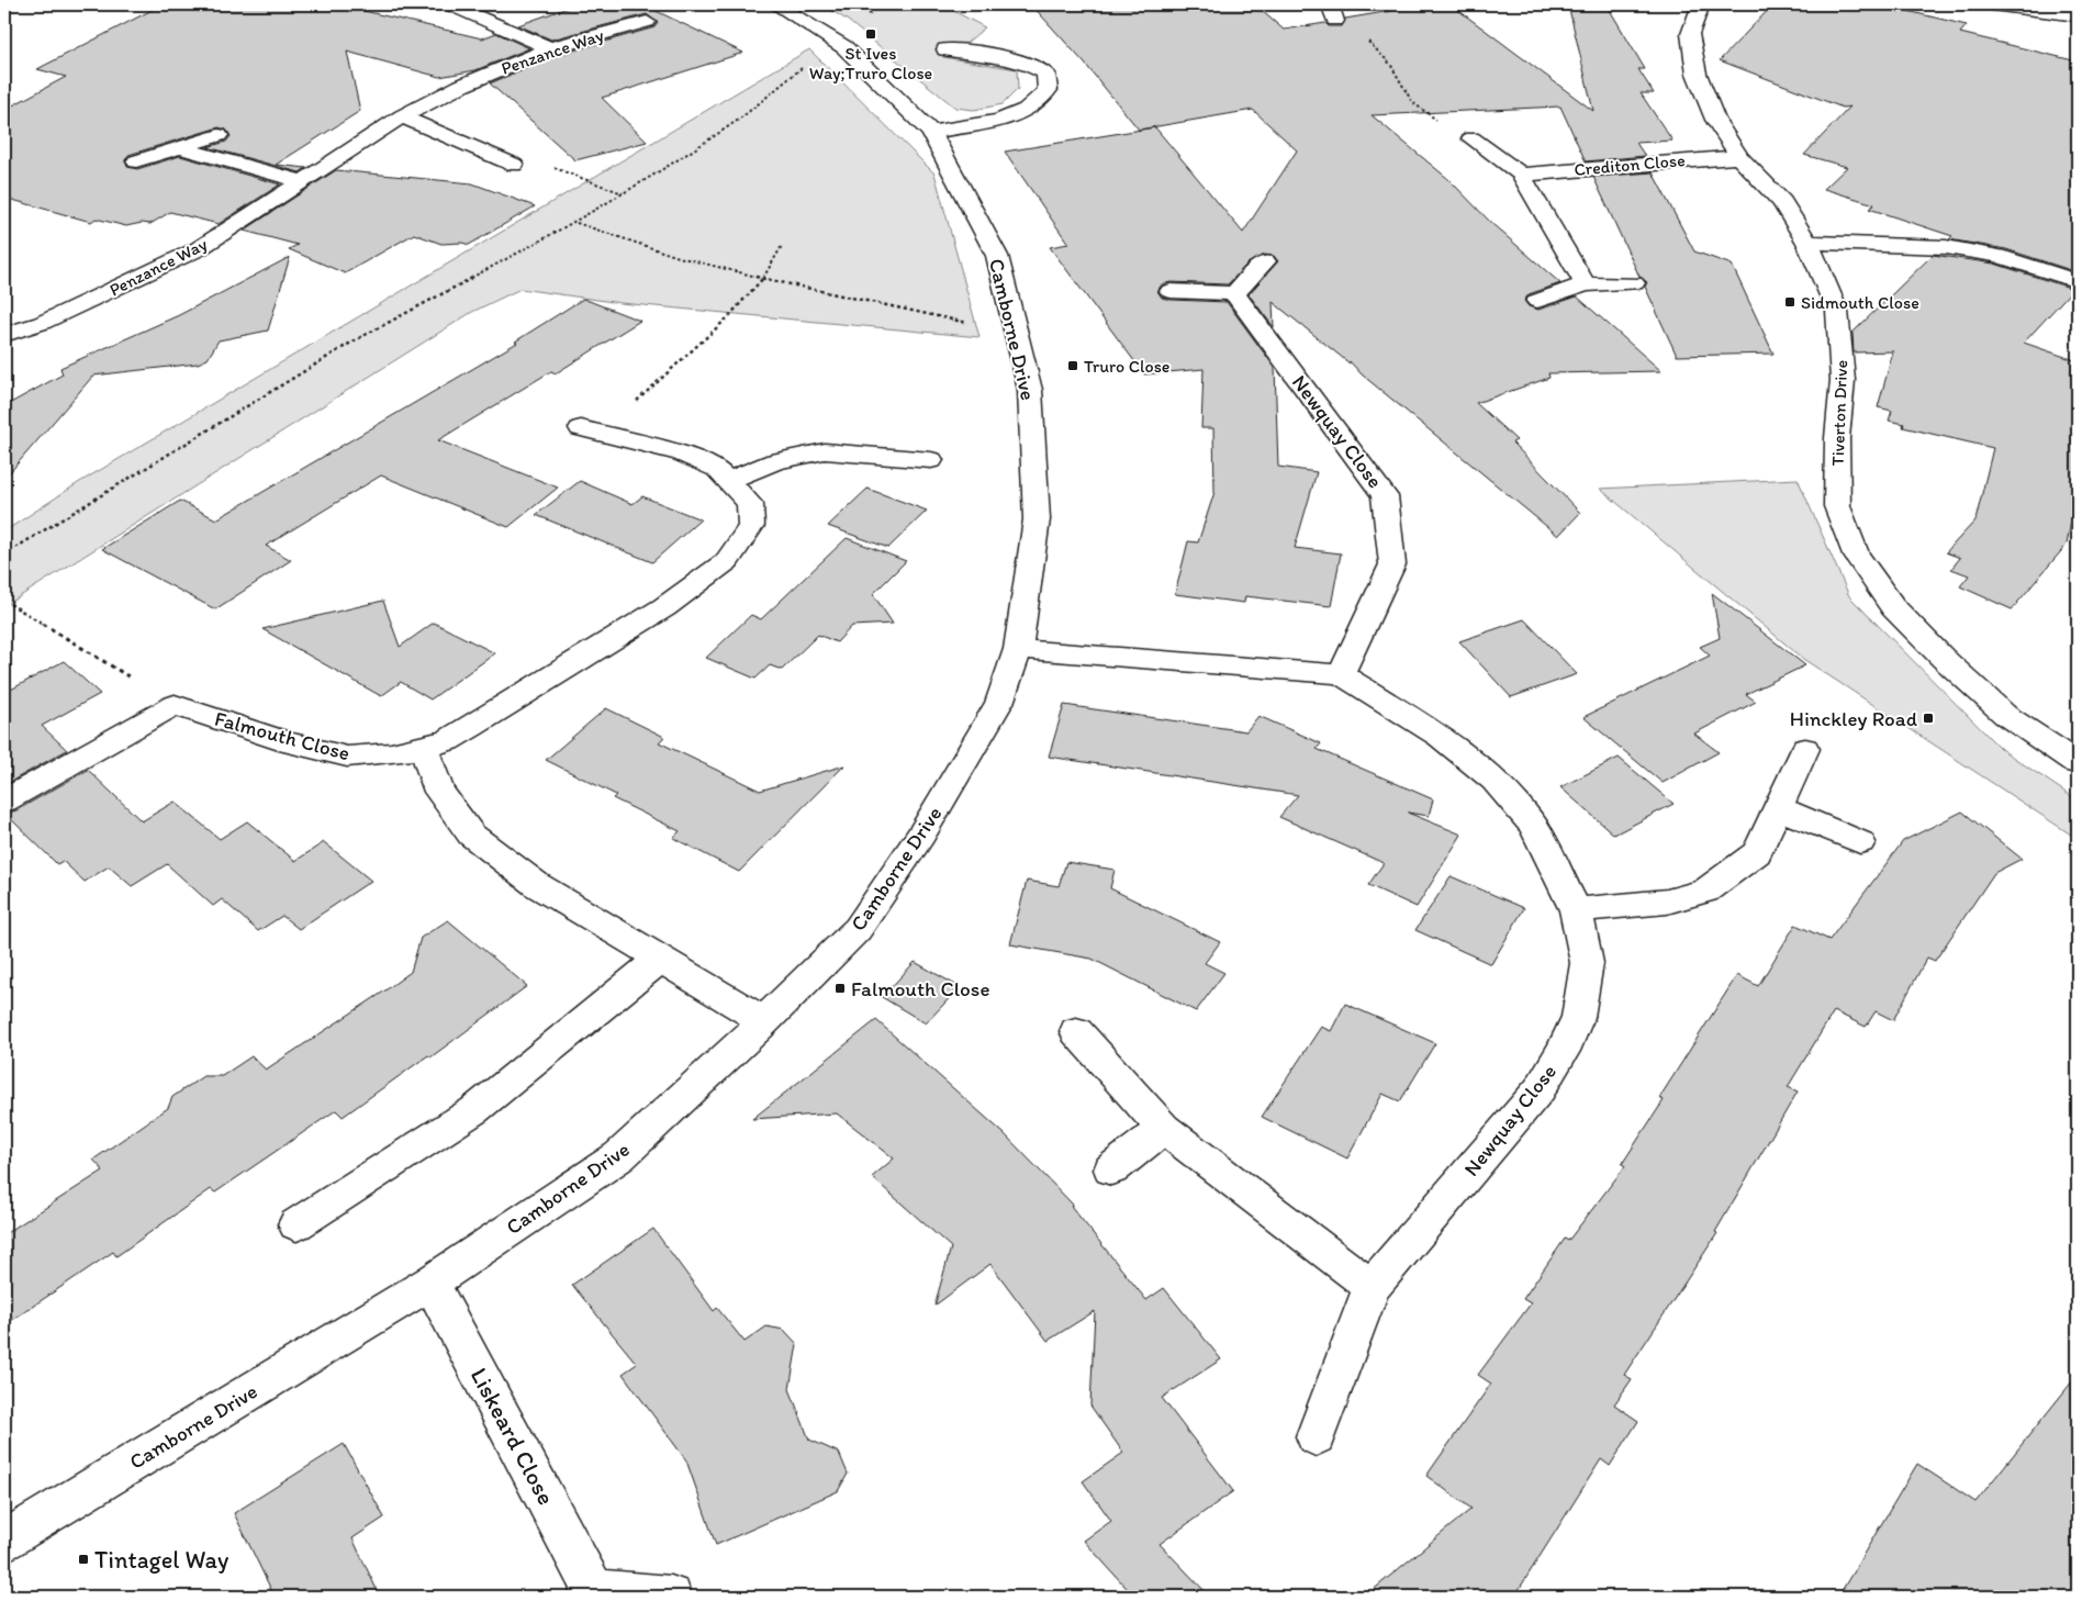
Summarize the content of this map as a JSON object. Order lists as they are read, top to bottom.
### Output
{
  "streets": {
    "street": [
      "Penzance Way",
      "Crediton Close",
      "Camborne Drive",
      "Tiverton Drive",
      "Newquay Close",
      "Falmouth Close",
      "Liskeard Close"
    ]
  },
  "crossings": [
    ["Crediton Close", "Tiverton Drive"],
    ["Camborne Drive", "Newquay Close"],
    ["Camborne Drive", "Liskeard Close"]
  ],
  "places": {
    "transit": [
      "St Ives Way;Truro Close",
      "Sidmouth Close",
      "Truro Close",
      "Hinckley Road",
      "Falmouth Close",
      "Tintagel Way"
    ]
  }
}
